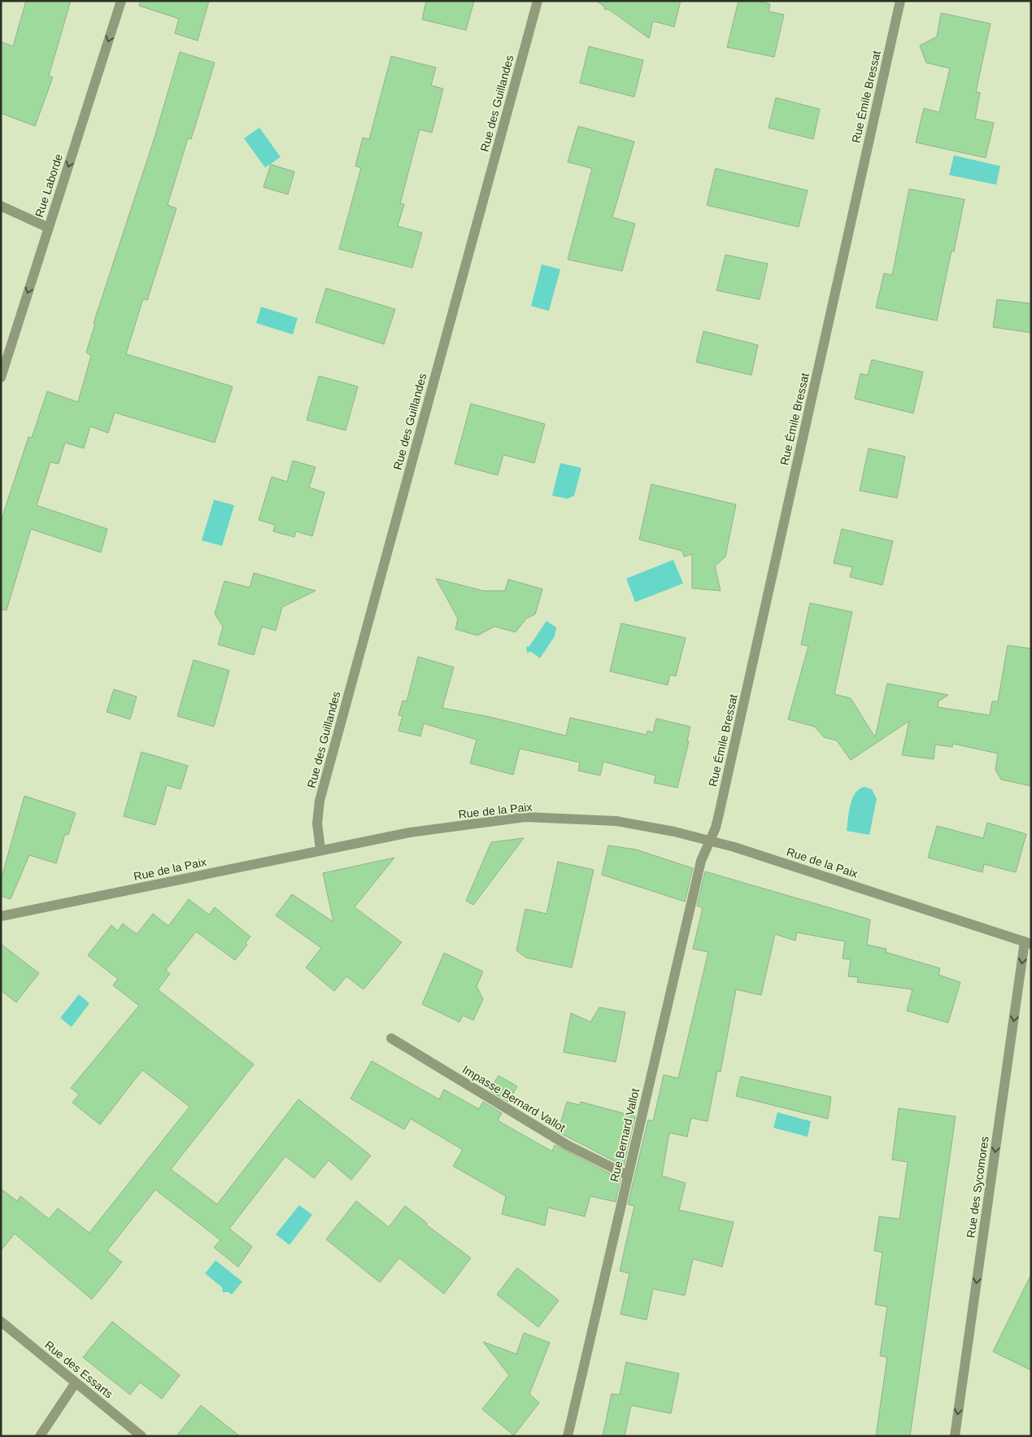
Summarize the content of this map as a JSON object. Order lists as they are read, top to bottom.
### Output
{
  "streets": {
    "street": [
      "Rue Émile Bressat",
      "Rue des Guillandes",
      "Rue Laborde",
      "Rue de la Paix",
      "Impasse Bernard Vallot",
      "Rue Bernard Vallot",
      "Rue des Sycomores",
      "Rue des Essarts"
    ]
  },
  "crossings": [
    ["Rue Émile Bressat", "Rue de la Paix"],
    ["Rue Émile Bressat", "Rue Bernard Vallot"],
    ["Rue des Guillandes", "Rue de la Paix"],
    ["Rue de la Paix", "Rue Bernard Vallot"],
    ["Rue de la Paix", "Rue des Sycomores"],
    ["Impasse Bernard Vallot", "Rue Bernard Vallot"]
  ],
  "one_way": ["Rue Laborde", "Rue des Sycomores"]
}
